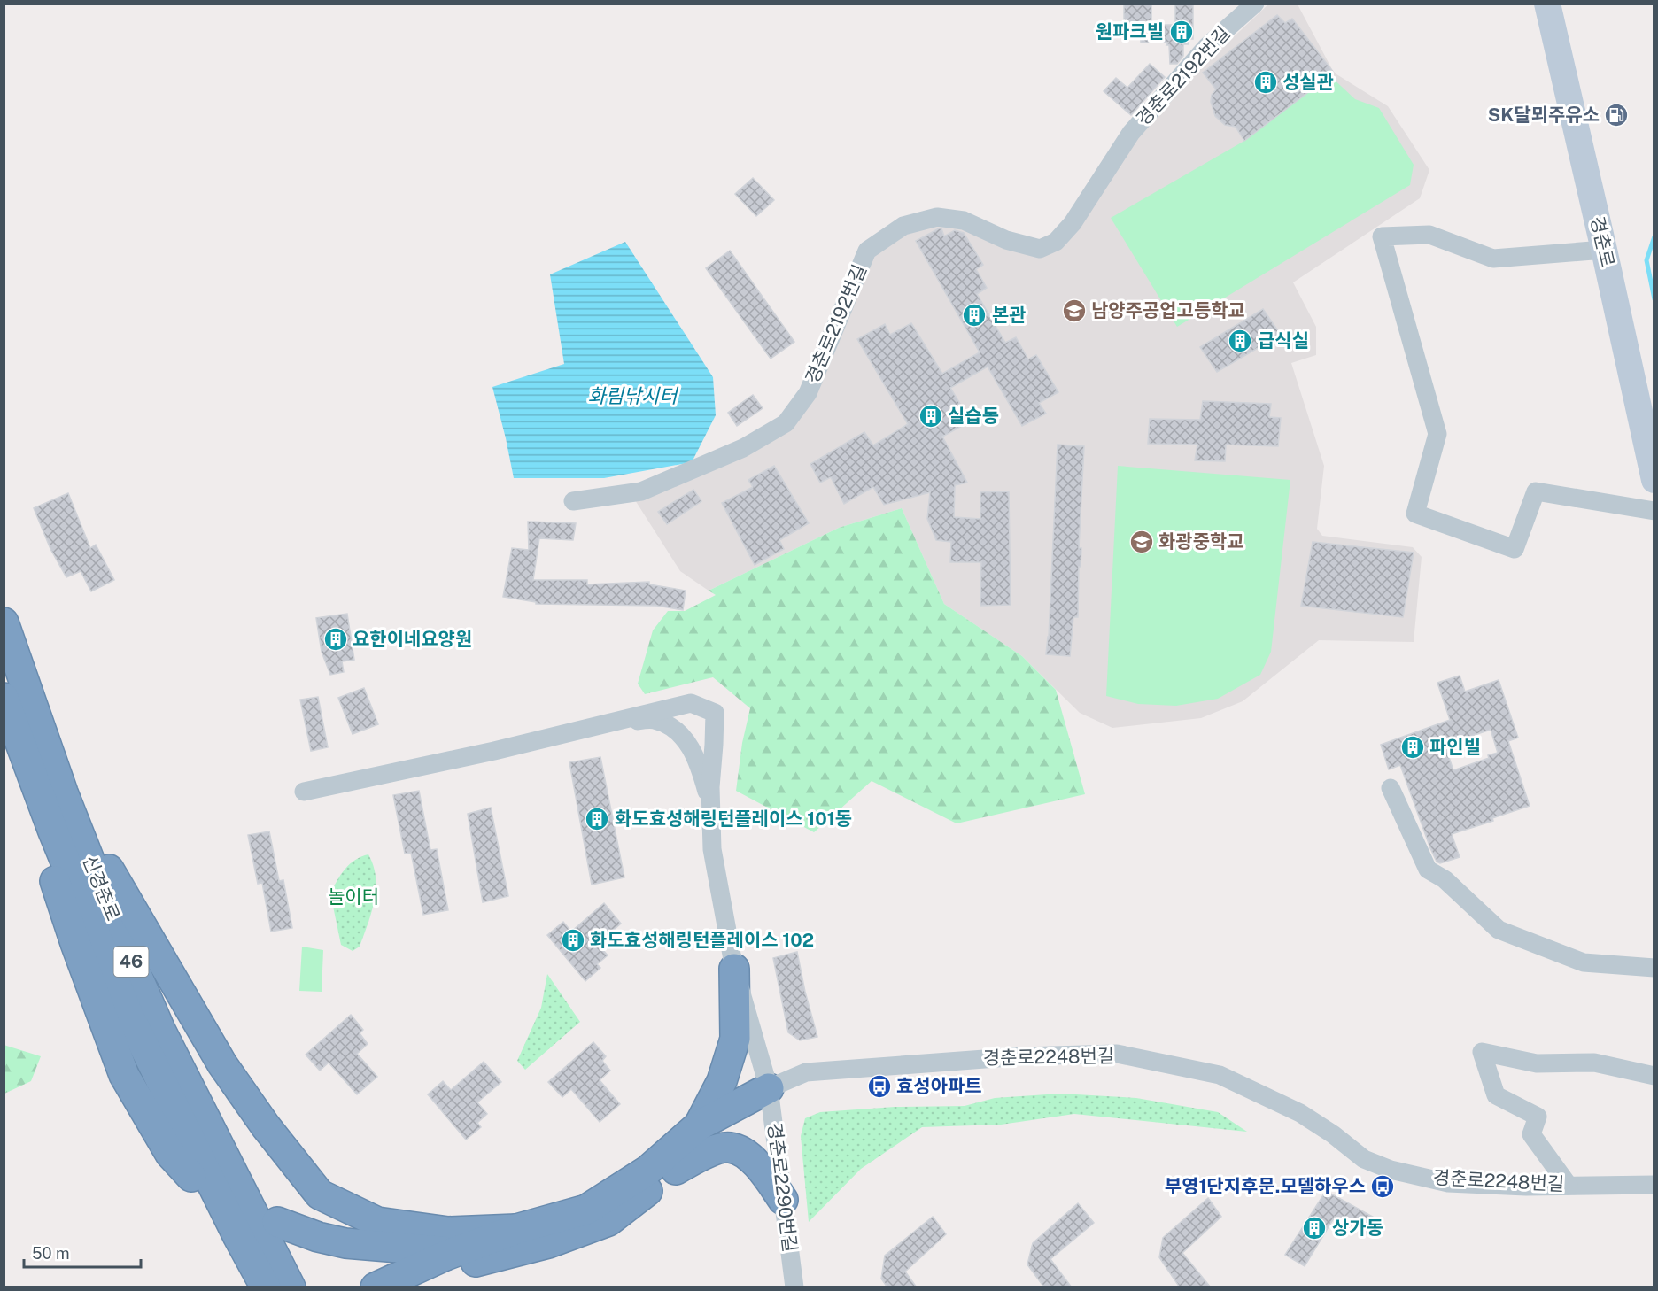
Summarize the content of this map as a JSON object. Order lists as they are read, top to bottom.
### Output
{
  "streets": {
    "highway": ["신경춘로", "46"],
    "street": [
      "경춘로2192번길",
      "경춘로",
      "경춘로2248번길",
      "경춘로2290번길"
    ]
  },
  "crossings": [
    ["경춘로2248번길", "경춘로2290번길"]
  ],
  "water": ["화림낚시터"],
  "parks": ["놀이터"],
  "places": {
    "building": [
      "원파크빌",
      "성실관",
      "본관",
      "급식실",
      "실습동",
      "요한이네요양원",
      "파인빌",
      "화도효성해링턴플레이스 101동",
      "화도효성해링턴플레이스 102",
      "상가동"
    ],
    "fuel station": ["SK달뫼주유소"],
    "school or university": ["남양주공업고등학교", "화광중학교"],
    "bus stop": ["효성아파트", "부영1단지후문.모델하우스"]
  },
  "scale_bar": "50 m"
}
